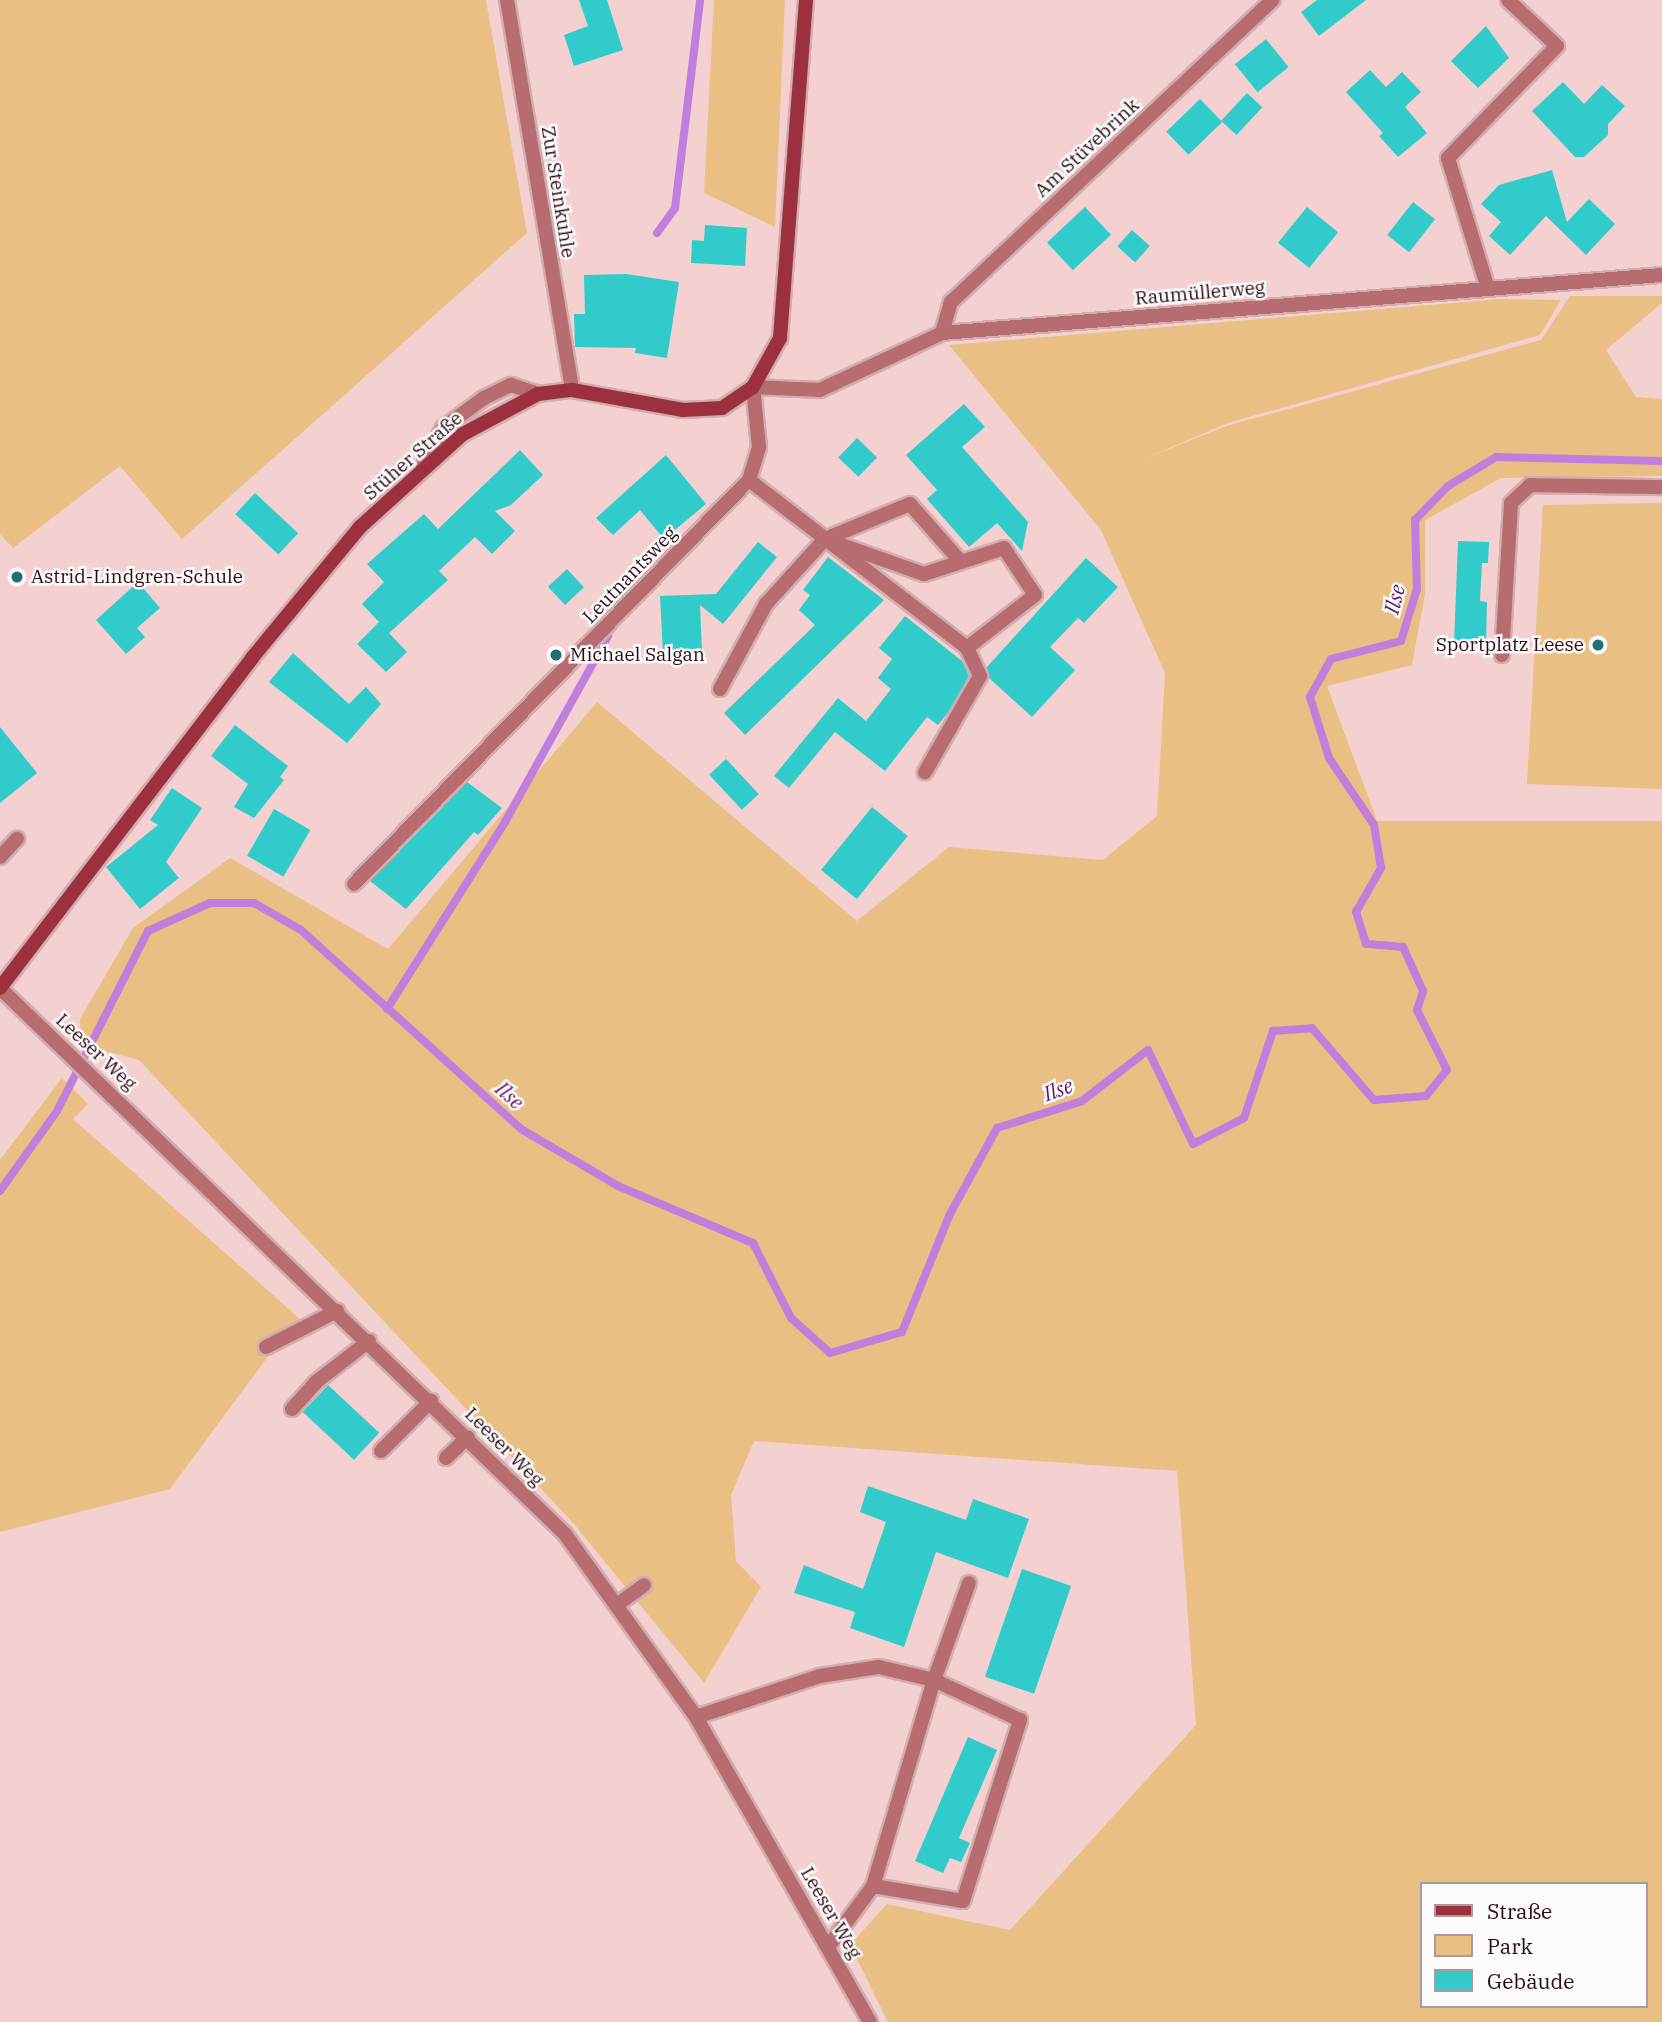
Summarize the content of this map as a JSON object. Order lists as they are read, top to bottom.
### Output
{
  "streets": {
    "main road": ["Stüher Straße"],
    "street": [
      "Am Stüvebrink",
      "Zur Steinkuhle",
      "Raumüllerweg",
      "Leutnantsweg",
      "Leeser Weg"
    ]
  },
  "crossings": [
    ["Am Stüvebrink", "Raumüllerweg"],
    ["Zur Steinkuhle", "Stüher Straße"],
    ["Raumüllerweg", "Stüher Straße"],
    ["Raumüllerweg", "Leutnantsweg"],
    ["Stüher Straße", "Leutnantsweg"],
    ["Stüher Straße", "Leeser Weg"]
  ],
  "water": ["Ilse"],
  "places": ["Astrid-Lindgren-Schule", "Sportplatz Leese", "Michael Salgan"],
  "legend": ["Straße", "Park", "Gebäude"]
}
